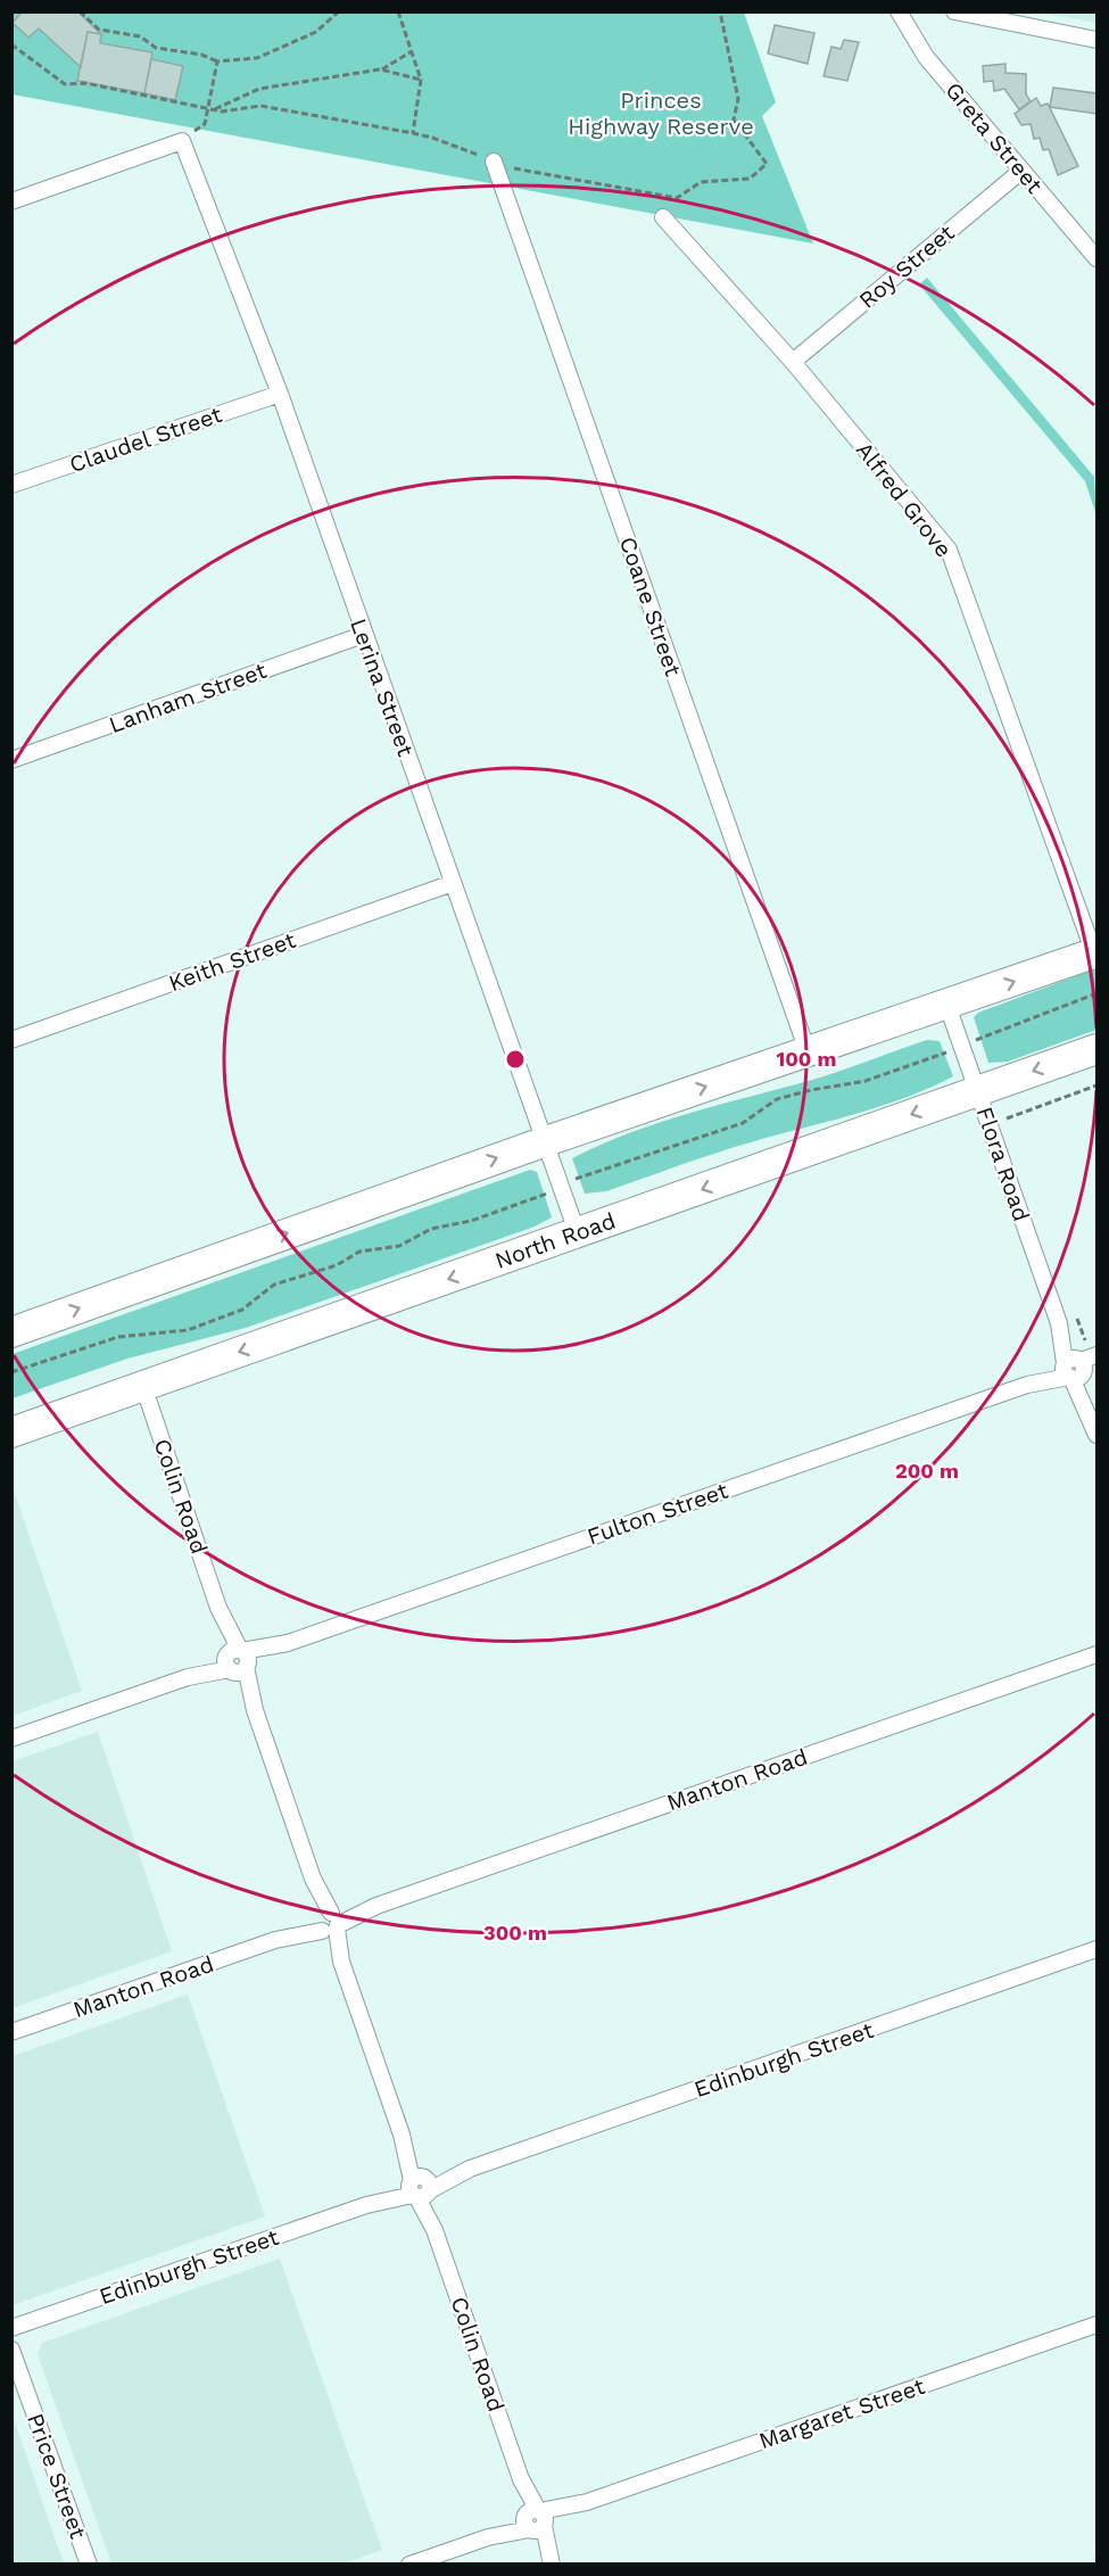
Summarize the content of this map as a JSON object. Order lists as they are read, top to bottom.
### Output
{
  "streets": {
    "highway": ["North Road"],
    "street": [
      "Greta Street",
      "Roy Street",
      "Claudel Street",
      "Alfred Grove",
      "Coane Street",
      "Lerina Street",
      "Lanham Street",
      "Keith Street",
      "Flora Road",
      "Colin Road",
      "Fulton Street",
      "Manton Road",
      "Edinburgh Street",
      "Margaret Street",
      "Price Street"
    ]
  },
  "crossings": [
    ["Greta Street", "Roy Street"],
    ["Roy Street", "Alfred Grove"],
    ["Claudel Street", "Lerina Street"],
    ["Lerina Street", "Lanham Street"],
    ["Lerina Street", "Keith Street"],
    ["Lerina Street", "North Road"],
    ["Flora Road", "North Road"],
    ["Flora Road", "Fulton Street"],
    ["North Road", "Colin Road"],
    ["Colin Road", "Fulton Street"],
    ["Colin Road", "Manton Road"],
    ["Colin Road", "Edinburgh Street"],
    ["Colin Road", "Margaret Street"]
  ],
  "parks": ["Princes Highway Reserve"],
  "rings": ["100 m", "200 m", "300 m"]
}
